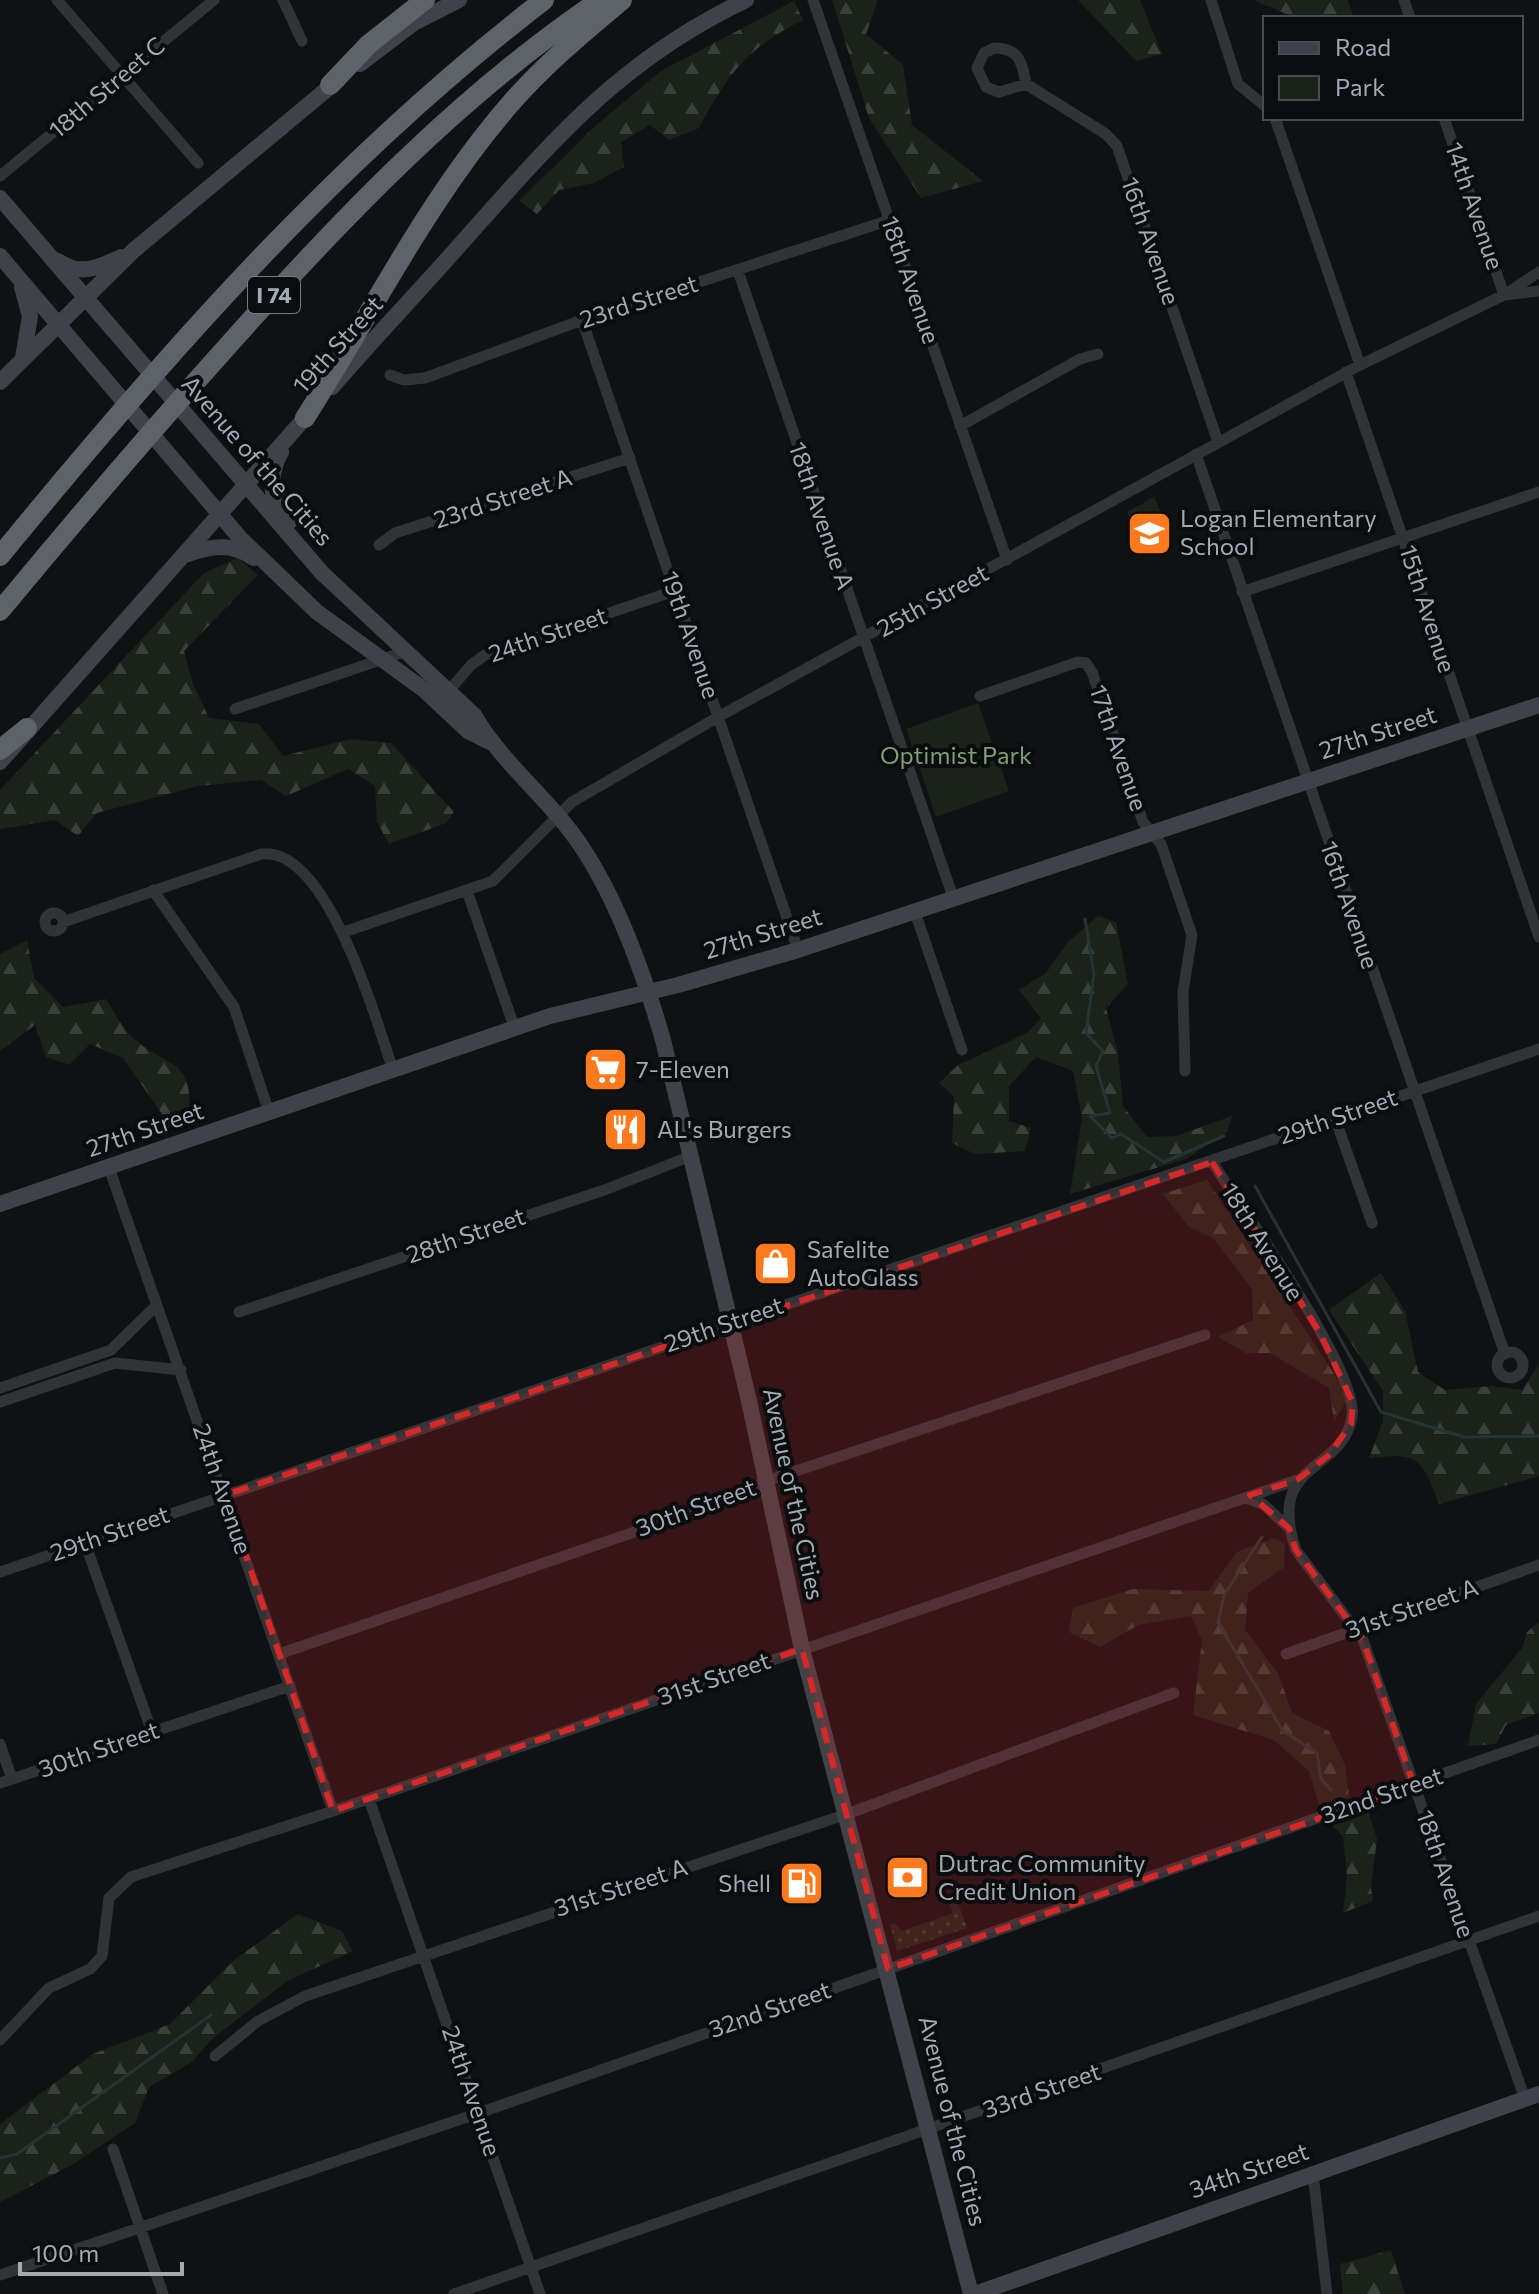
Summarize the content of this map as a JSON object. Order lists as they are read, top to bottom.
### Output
{
  "streets": {
    "highway": ["I 74"],
    "main road": [
      "19th Street",
      "Avenue of the Cities",
      "27th Street",
      "34th Street"
    ],
    "street": [
      "18th Street C",
      "14th Avenue",
      "16th Avenue",
      "18th Avenue",
      "23rd Street",
      "23rd Street A",
      "18th Avenue A",
      "25th Street",
      "15th Avenue",
      "24th Street",
      "19th Avenue",
      "17th Avenue",
      "29th Street",
      "28th Street",
      "24th Avenue",
      "30th Street",
      "31st Street A",
      "31st Street",
      "32nd Street",
      "33rd Street"
    ]
  },
  "crossings": [
    ["14th Avenue", "25th Street"],
    ["16th Avenue", "25th Street"],
    ["16th Avenue", "27th Street"],
    ["16th Avenue", "29th Street"],
    ["18th Avenue", "23rd Street"],
    ["18th Avenue", "25th Street"],
    ["18th Avenue", "29th Street"],
    ["18th Avenue", "31st Street A"],
    ["18th Avenue", "31st Street"],
    ["18th Avenue", "32nd Street"],
    ["18th Avenue", "33rd Street"],
    ["18th Avenue", "34th Street"],
    ["23rd Street", "18th Avenue A"],
    ["23rd Street", "19th Avenue"],
    ["19th Street", "Avenue of the Cities"],
    ["Avenue of the Cities", "25th Street"],
    ["Avenue of the Cities", "24th Street"],
    ["Avenue of the Cities", "27th Street"],
    ["Avenue of the Cities", "29th Street"],
    ["Avenue of the Cities", "28th Street"],
    ["Avenue of the Cities", "30th Street"],
    ["Avenue of the Cities", "31st Street A"],
    ["Avenue of the Cities", "31st Street"],
    ["Avenue of the Cities", "32nd Street"],
    ["Avenue of the Cities", "33rd Street"],
    ["Avenue of the Cities", "34th Street"],
    ["23rd Street A", "19th Avenue"],
    ["18th Avenue A", "25th Street"],
    ["18th Avenue A", "27th Street"],
    ["25th Street", "15th Avenue"],
    ["25th Street", "19th Avenue"],
    ["15th Avenue", "27th Street"],
    ["24th Street", "19th Avenue"],
    ["19th Avenue", "27th Street"],
    ["27th Street", "17th Avenue"],
    ["27th Street", "24th Avenue"],
    ["29th Street", "24th Avenue"],
    ["24th Avenue", "30th Street"],
    ["24th Avenue", "31st Street A"],
    ["24th Avenue", "31st Street"],
    ["24th Avenue", "32nd Street"],
    ["24th Avenue", "33rd Street"]
  ],
  "parks": ["Optimist Park"],
  "places": {
    "school or university": ["Logan Elementary School"],
    "supermarket": ["7-Eleven"],
    "restaurant": ["AL's Burgers"],
    "shop": ["Safelite AutoGlass"],
    "bank": ["Dutrac Community Credit Union"],
    "fuel station": ["Shell"]
  },
  "legend": ["Road", "Park"],
  "scale_bar": "100 m"
}
